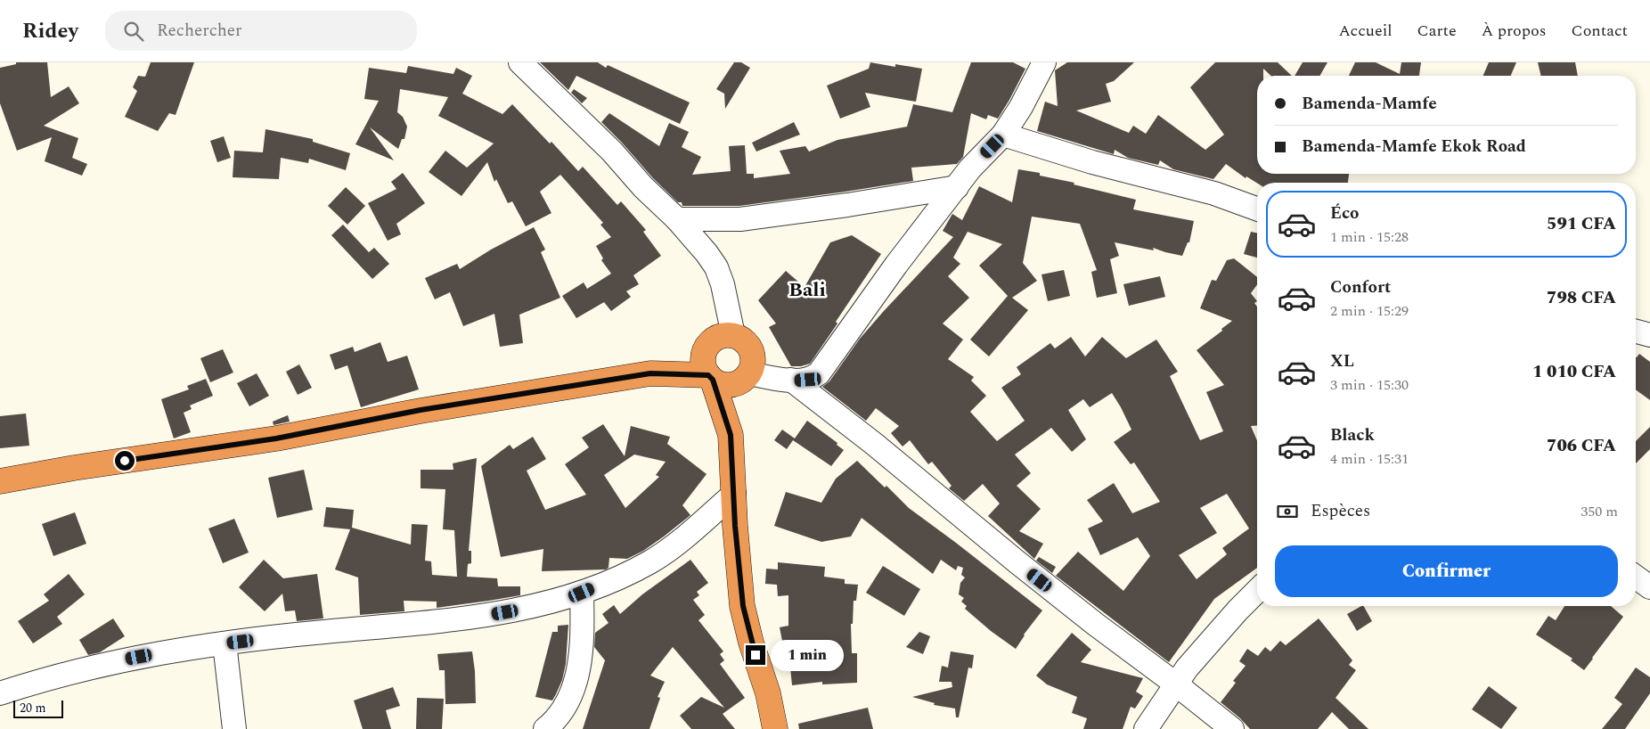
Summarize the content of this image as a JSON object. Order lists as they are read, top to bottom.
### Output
{
  "districts": ["Bali"],
  "scale_bar": "20 m",
  "page": {
    "header": "Ridey",
    "search": "Rechercher",
    "nav": [
      "Accueil",
      "Carte",
      "À propos",
      "Contact"
    ],
    "banner": ["Bamenda-Mamfe", "Bamenda-Mamfe Ekok Road"],
    "list": [
      {
        "name": "Éco",
        "note": "1 min · 15:28",
        "value": "591 CFA"
      },
      {
        "name": "Confort",
        "note": "2 min · 15:29",
        "value": "798 CFA"
      },
      {
        "name": "XL",
        "note": "3 min · 15:30",
        "value": "1 010 CFA"
      },
      {
        "name": "Black",
        "note": "4 min · 15:31",
        "value": "706 CFA"
      }
    ],
    "pay": ["Espèces", "350 m"],
    "buttons": "Confirmer",
    "bubble": "1 min",
    "scale": "20 m"
  }
}
